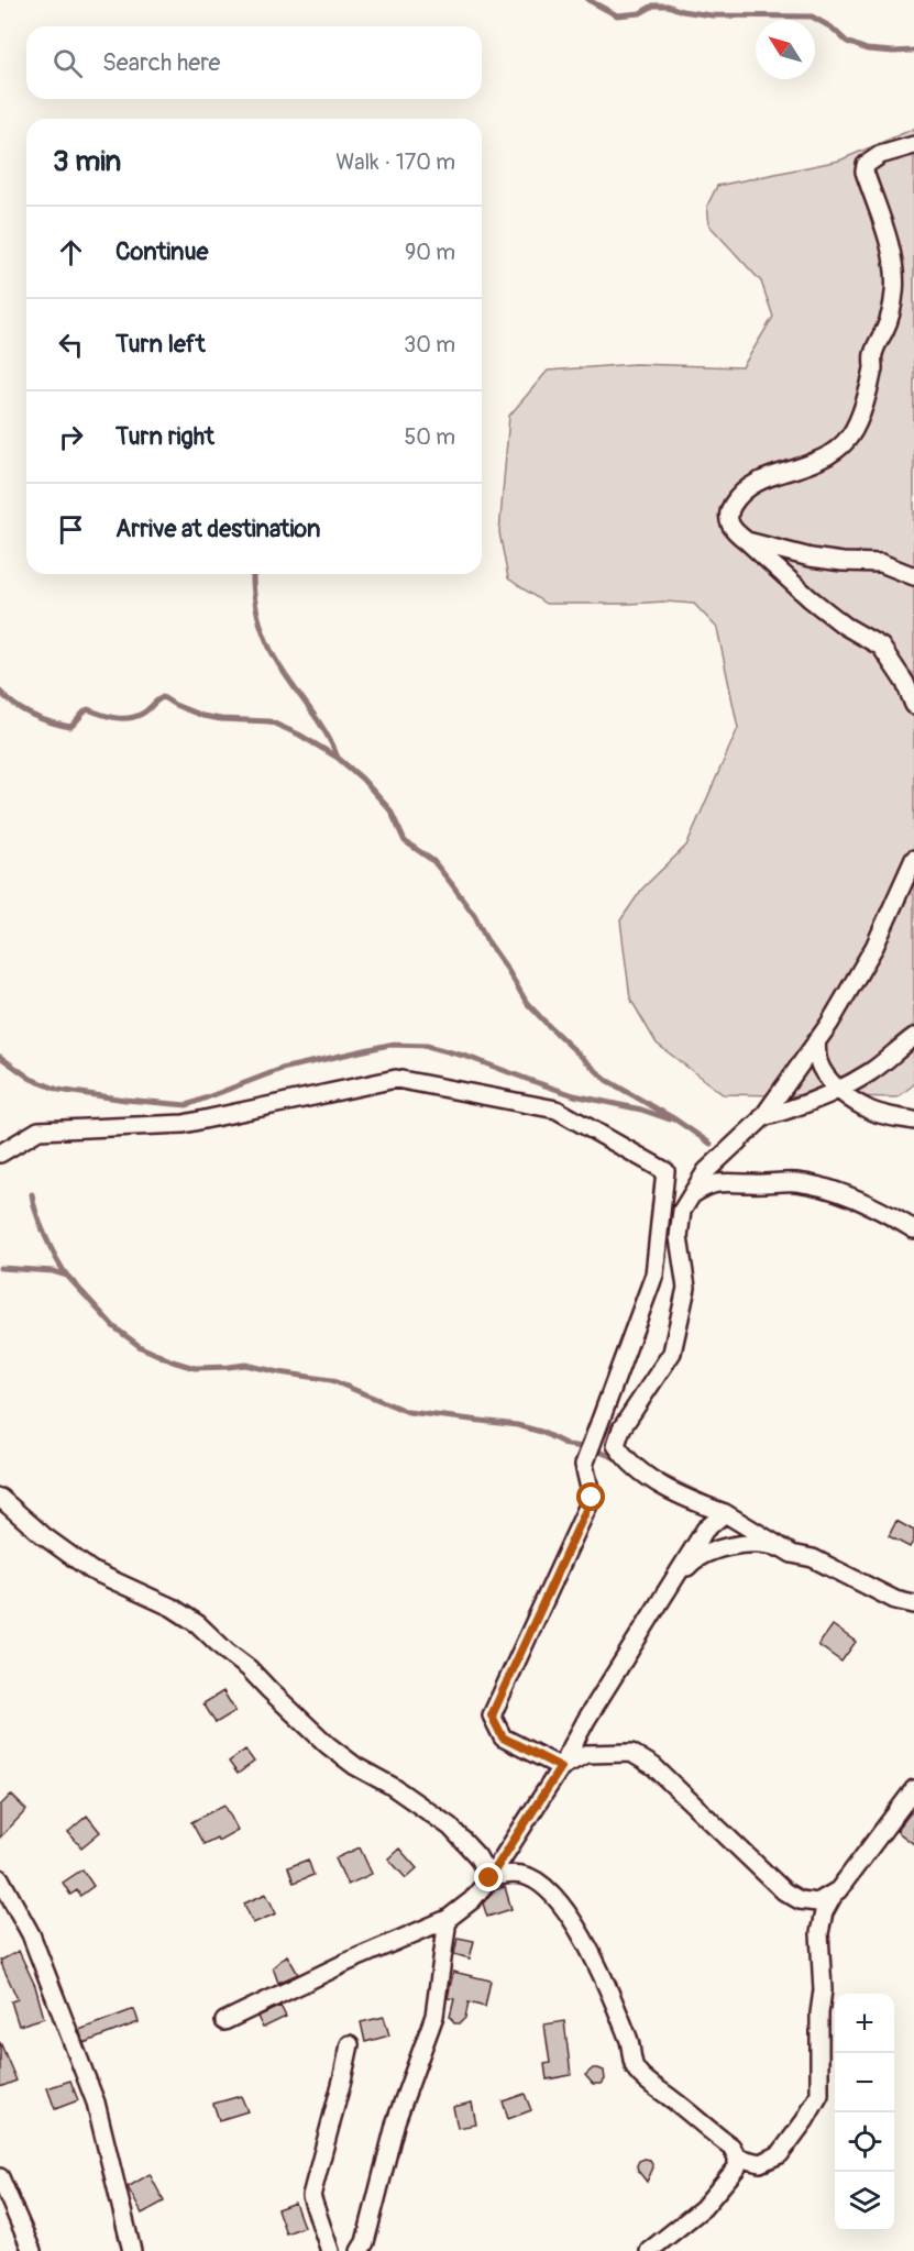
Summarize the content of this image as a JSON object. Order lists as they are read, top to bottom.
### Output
{
  "north": "top left",
  "page": {
    "search": "Search here",
    "heading": ["3 min", "Walk · 170 m"],
    "list": [
      ["Continue", "90 m"],
      ["Turn left", "30 m"],
      ["Turn right", "50 m"],
      "Arrive at destination"
    ],
    "map_buttons": ["+", "−"]
  }
}
